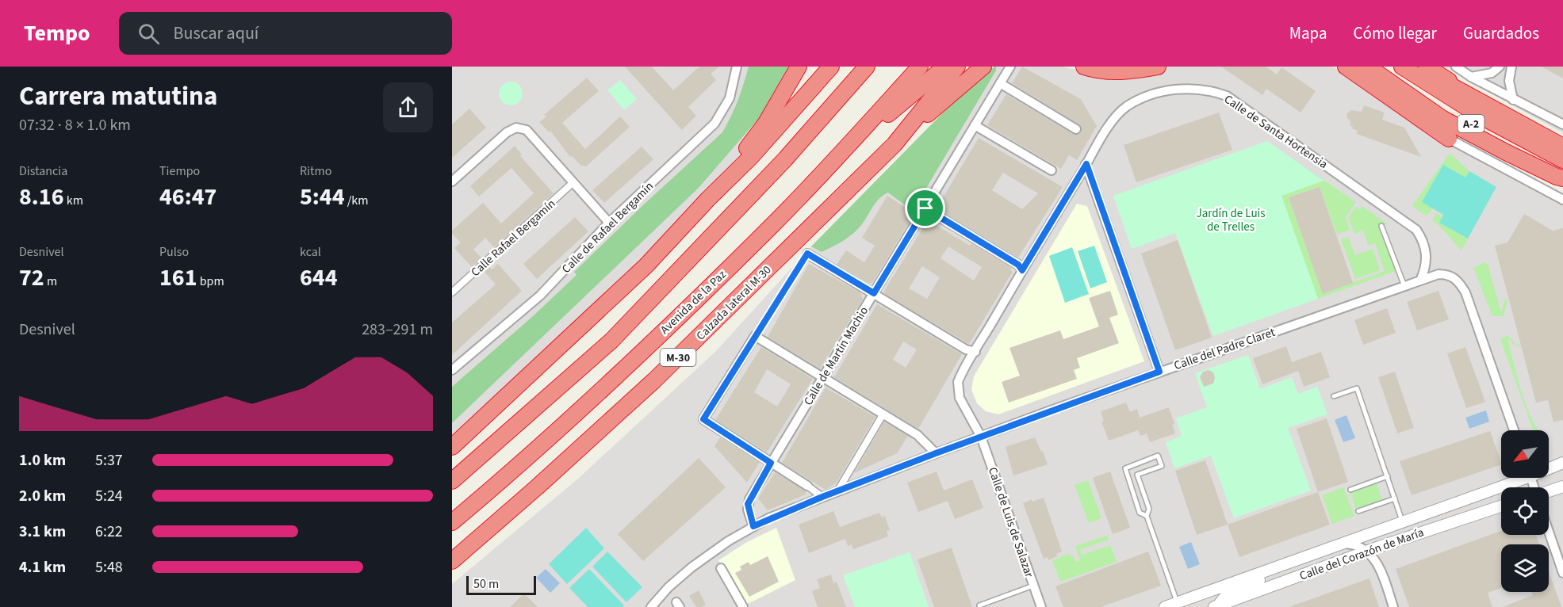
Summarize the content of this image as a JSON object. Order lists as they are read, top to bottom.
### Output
{
  "streets": {
    "highway": [
      "A-2",
      "Avenida de la Paz",
      "Calzada lateral M-30",
      "M-30"
    ],
    "street": [
      "Calle de Santa Hortensia",
      "Calle de Rafael Bergamín",
      "Calle Rafael Bergamín",
      "Calle del Padre Claret",
      "Calle de Martín Machio",
      "Calle de Luis de Salazar",
      "Calle del Corazón de María"
    ]
  },
  "crossings": [
    ["Calle de Santa Hortensia", "Calle del Padre Claret"],
    ["Calle de Santa Hortensia", "Calle de Luis de Salazar"],
    ["Calle del Padre Claret", "Calle de Martín Machio"],
    ["Calle del Padre Claret", "Calle de Luis de Salazar"]
  ],
  "parks": ["Jardín de Luis de Trelles"],
  "scale_bar": "50 m",
  "north": "bottom left",
  "page": {
    "header": "Tempo",
    "search": "Buscar aquí",
    "nav": ["Mapa", "Cómo llegar", "Guardados"],
    "heading": ["Carrera matutina", "07:32 · 8 × 1.0 km"],
    "stats": [
      ["Distancia", "8.16 km"],
      ["Tiempo", "46:47"],
      ["Ritmo", "5:44 /km"],
      ["Desnivel", "72 m"],
      ["Pulso", "161 bpm"],
      ["kcal", "644"]
    ],
    "chart": ["Desnivel", "283–291 m"],
    "list": [
      {
        "name": "1.0 km",
        "note": "5:37"
      },
      {
        "name": "2.0 km",
        "note": "5:24"
      },
      {
        "name": "3.1 km",
        "note": "6:22"
      },
      {
        "name": "4.1 km",
        "note": "5:48"
      }
    ],
    "scale": "50 m"
  }
}
